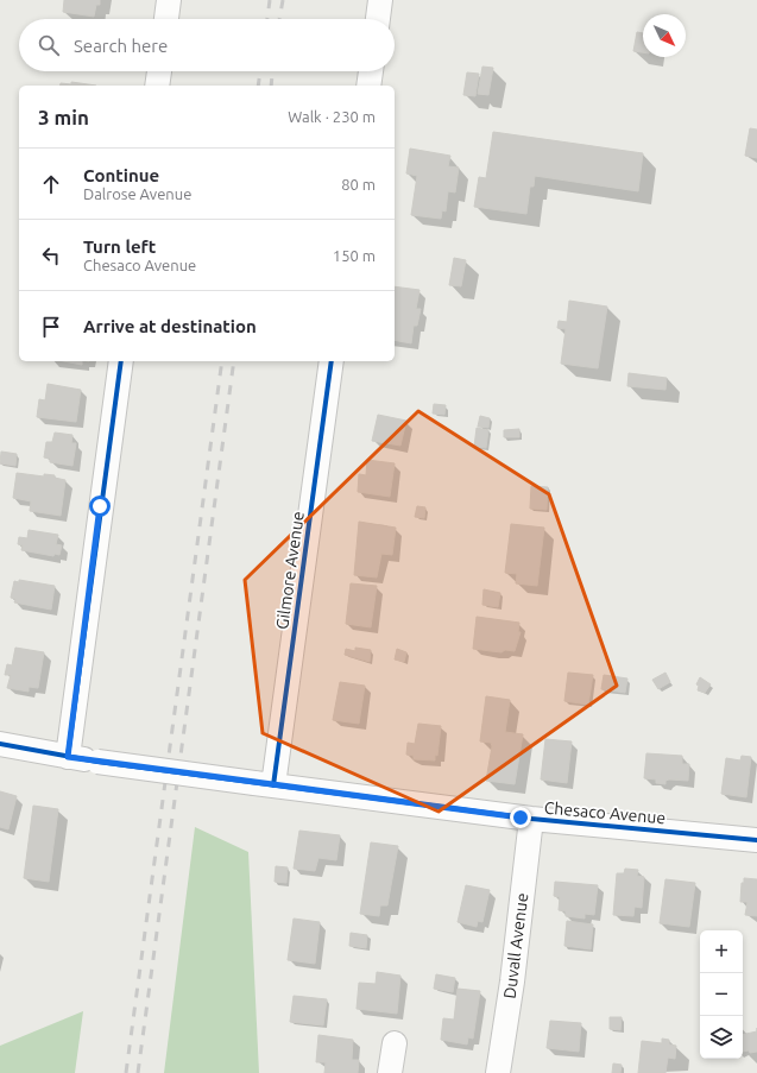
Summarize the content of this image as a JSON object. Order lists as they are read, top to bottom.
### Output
{
  "streets": {
    "street": ["Gilmore Avenue", "Chesaco Avenue", "Duvall Avenue"]
  },
  "crossings": [
    ["Gilmore Avenue", "Chesaco Avenue"],
    ["Chesaco Avenue", "Duvall Avenue"]
  ],
  "north": "bottom right",
  "page": {
    "search": "Search here",
    "heading": ["3 min", "Walk · 230 m"],
    "list": [
      ["Continue", "Dalrose Avenue", "80 m"],
      ["Turn left", "Chesaco Avenue", "150 m"],
      "Arrive at destination"
    ],
    "map_buttons": ["+", "−"]
  }
}
